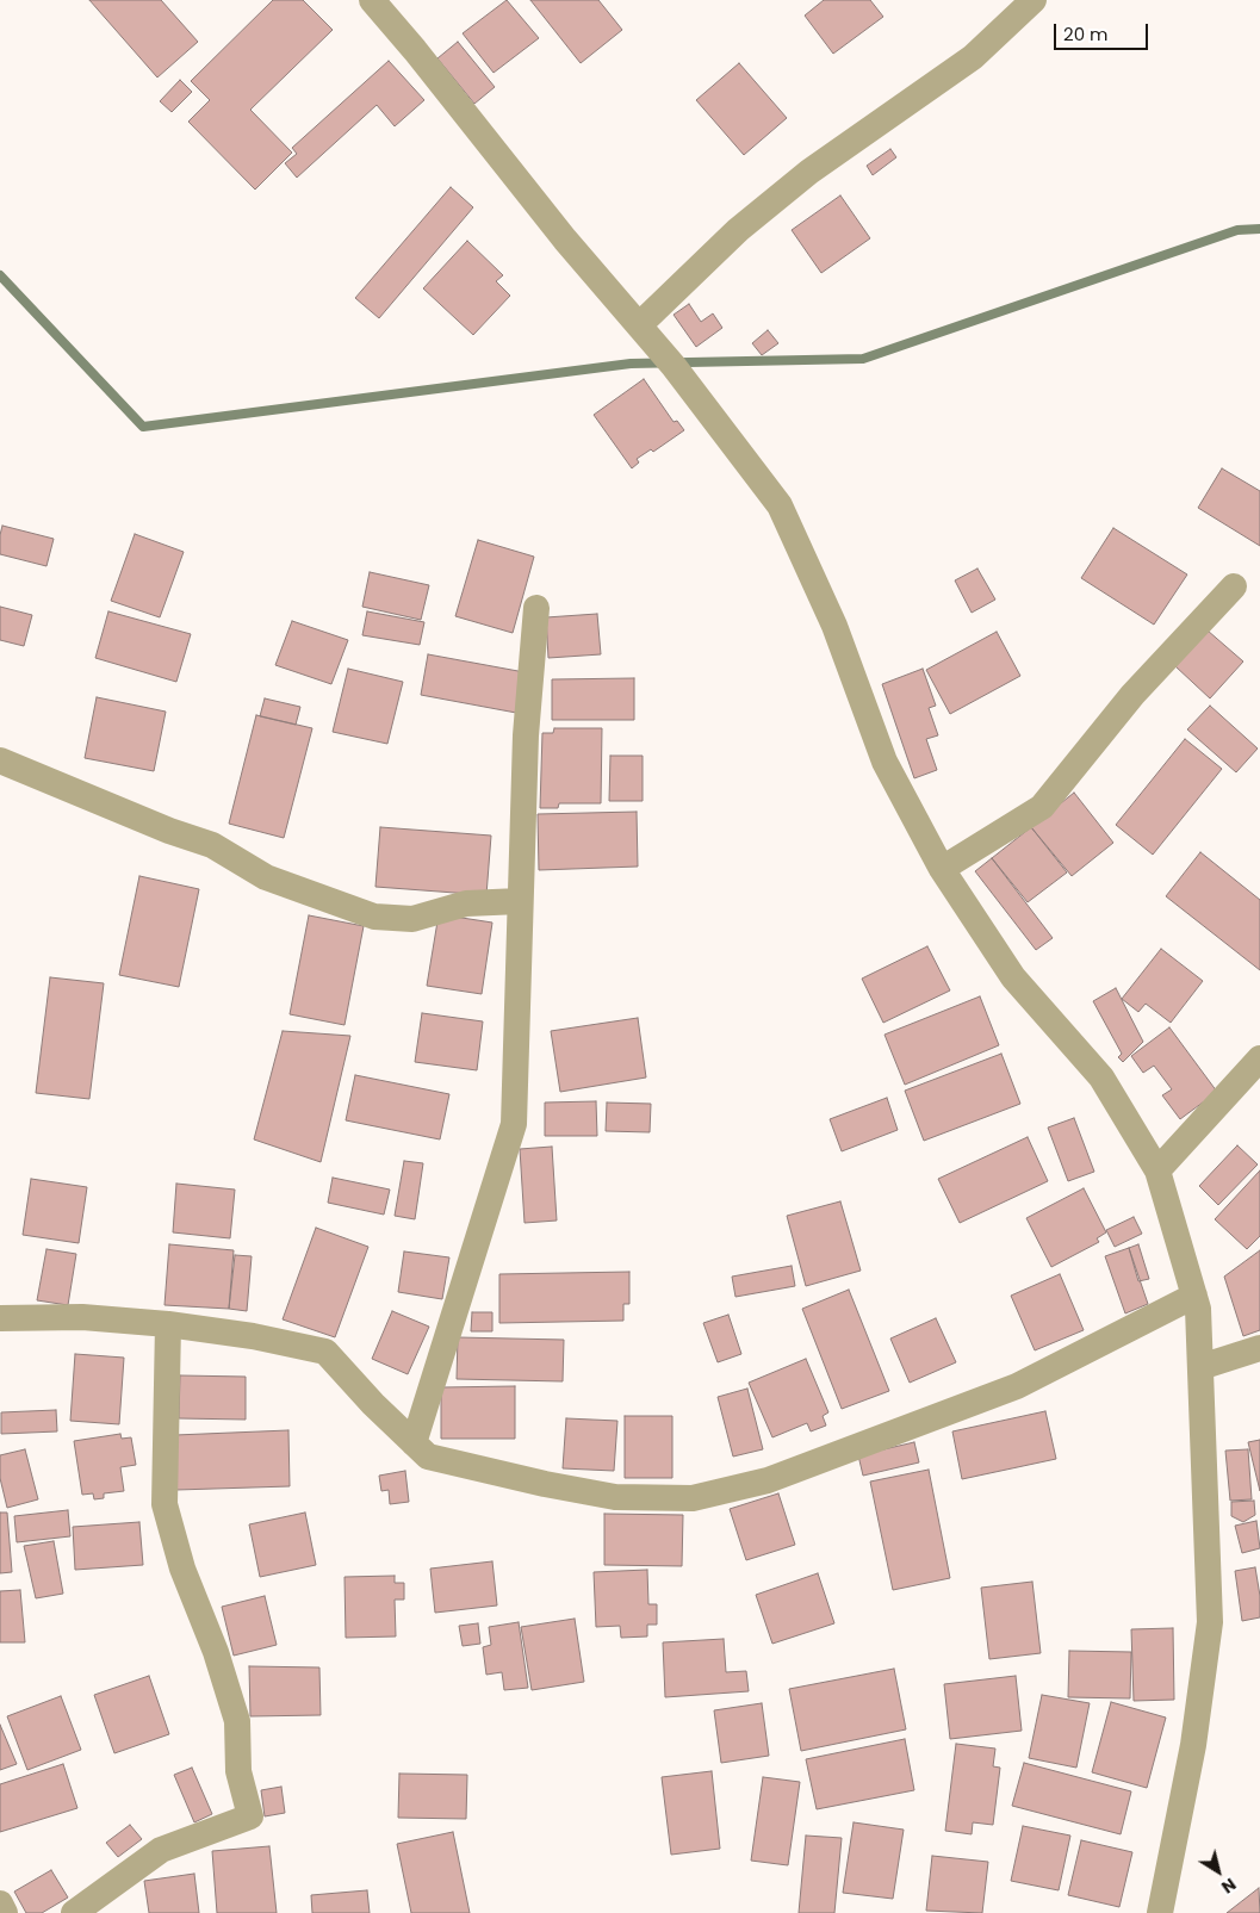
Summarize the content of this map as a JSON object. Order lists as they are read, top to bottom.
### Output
{
  "scale_bar": "20 m",
  "north": "bottom right"
}
